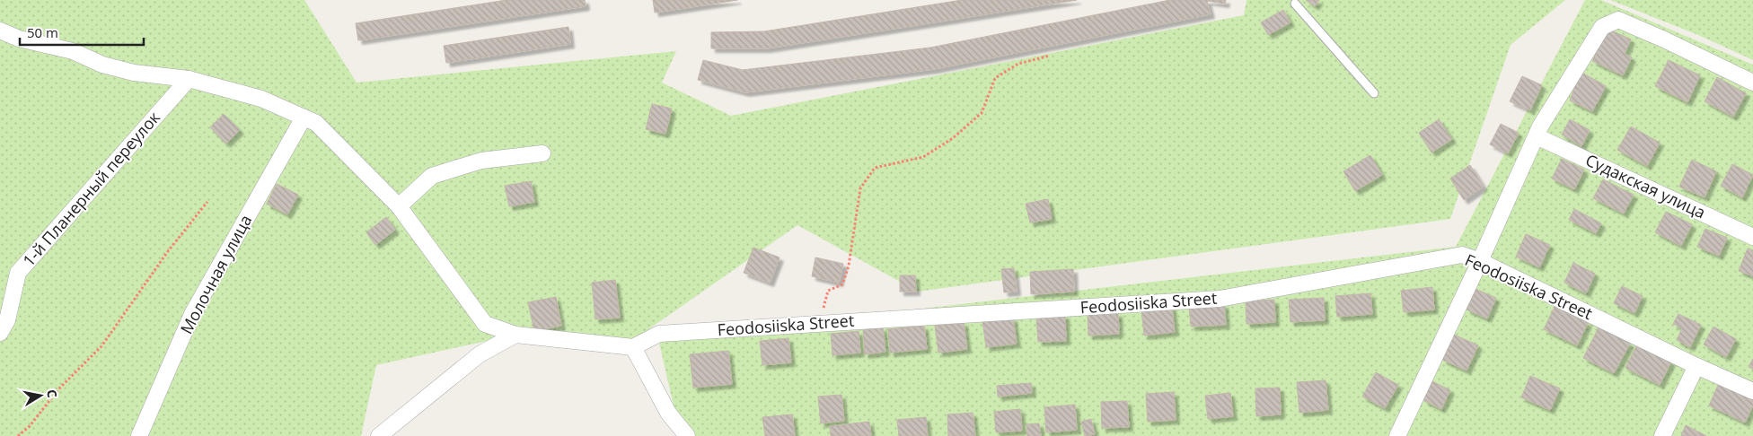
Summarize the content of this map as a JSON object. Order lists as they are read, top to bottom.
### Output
{
  "streets": {
    "street": [
      "Судакская улица",
      "1-й Планерный переулок",
      "Молочная улица",
      "Feodosiiska Street"
    ]
  },
  "scale_bar": "50 m",
  "north": "right"
}
